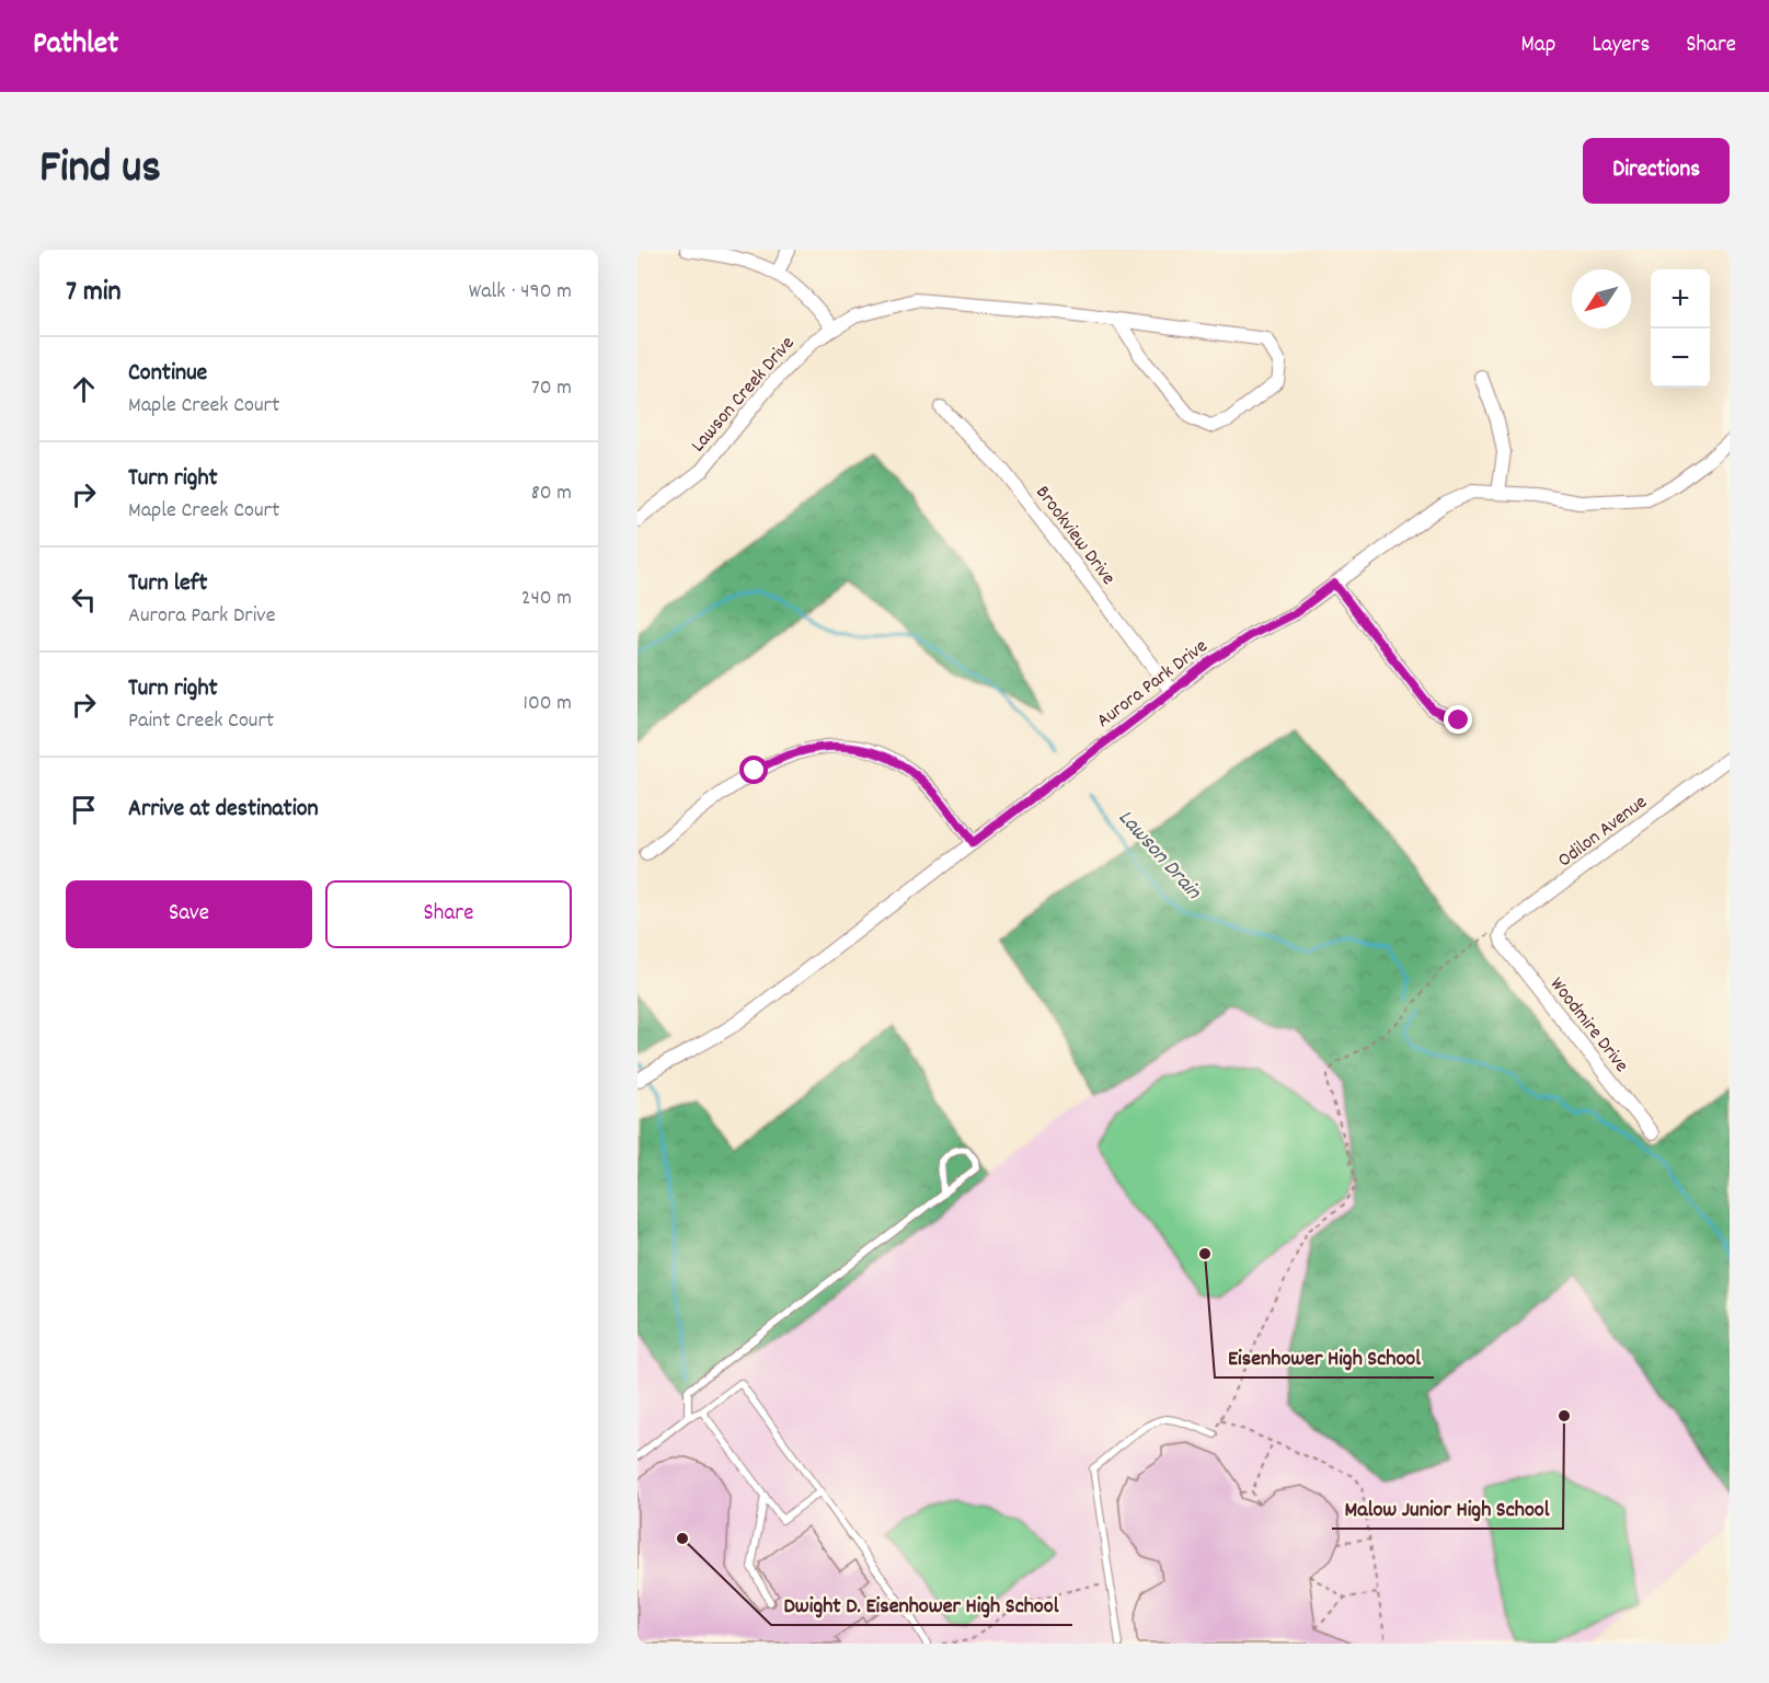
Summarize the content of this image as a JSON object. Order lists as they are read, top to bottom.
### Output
{
  "streets": {
    "street": [
      "Lawson Creek Drive",
      "Brookview Drive",
      "Aurora Park Drive",
      "Odilon Avenue",
      "Woodmire Drive"
    ]
  },
  "crossings": [
    ["Brookview Drive", "Aurora Park Drive"],
    ["Odilon Avenue", "Woodmire Drive"]
  ],
  "water": ["Lawson Drain"],
  "places": ["Eisenhower High School", "Malow Junior High School", "Dwight D. Eisenhower High School"],
  "north": "bottom left",
  "page": {
    "header": "Pathlet",
    "nav": ["Map", "Layers", "Share"],
    "title": "Find us",
    "buttons": [
      "Directions",
      ["Save", "Share"]
    ],
    "heading": ["7 min", "Walk · 490 m"],
    "map_buttons": ["+", "−"],
    "list": [
      ["Continue", "Maple Creek Court", "70 m"],
      ["Turn right", "Maple Creek Court", "80 m"],
      ["Turn left", "Aurora Park Drive", "240 m"],
      ["Turn right", "Paint Creek Court", "100 m"],
      "Arrive at destination"
    ]
  }
}
